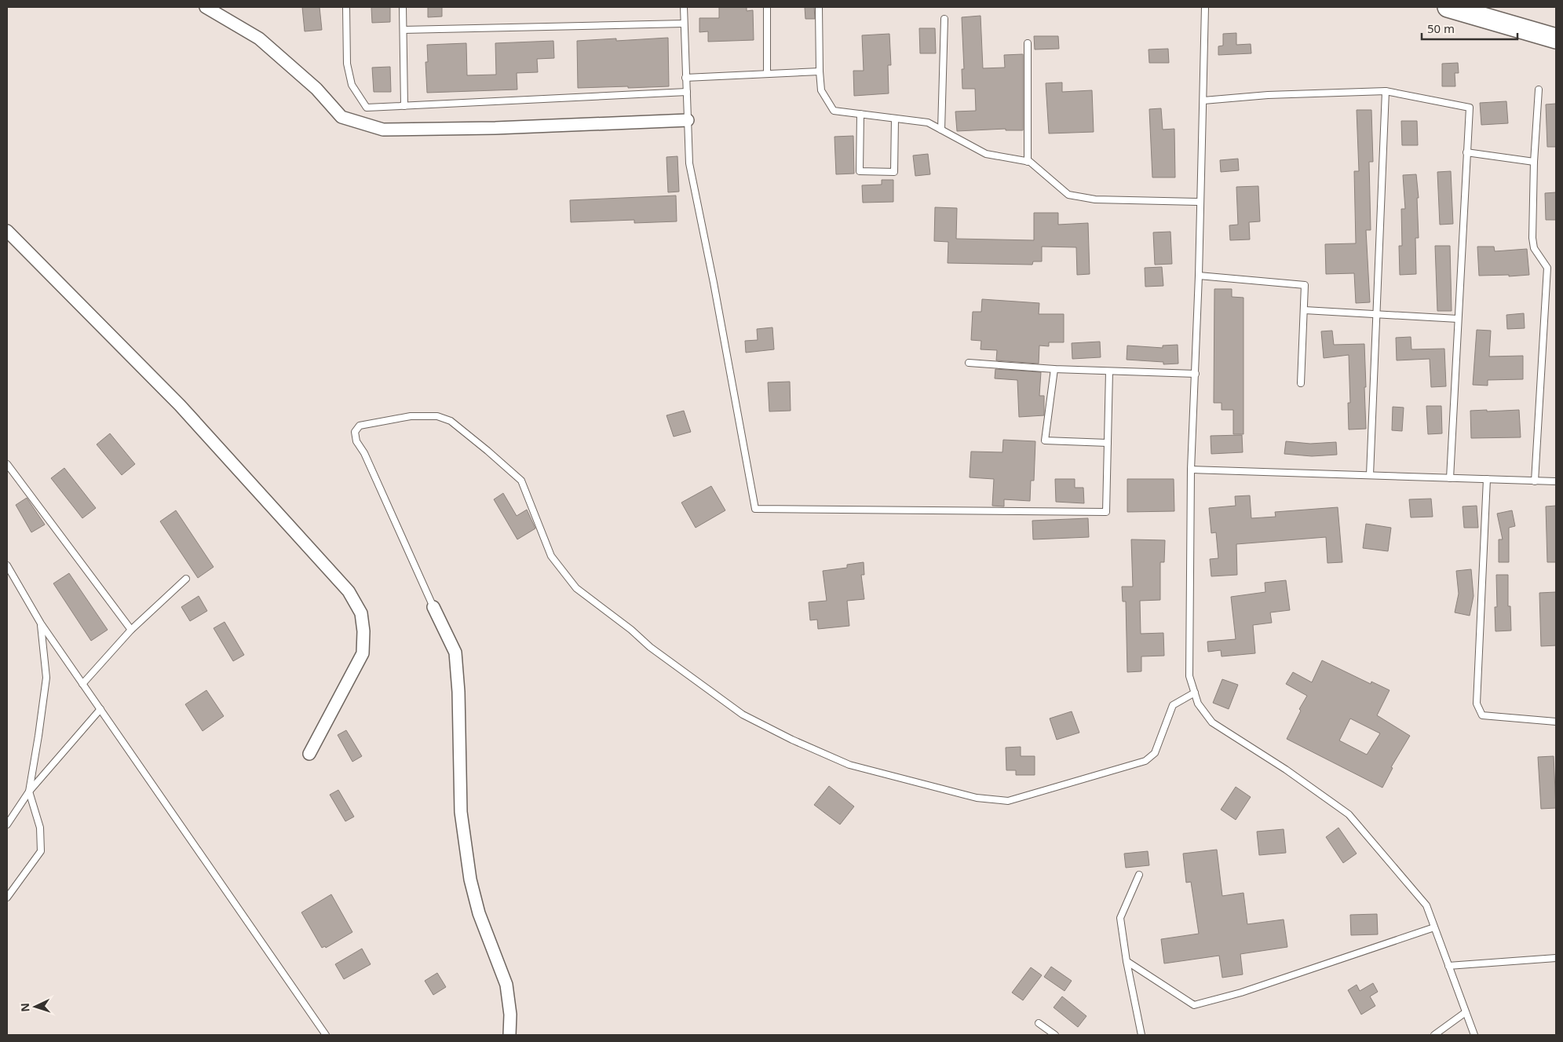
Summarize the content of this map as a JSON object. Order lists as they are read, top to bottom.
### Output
{
  "scale_bar": "50 m",
  "north": "left"
}
